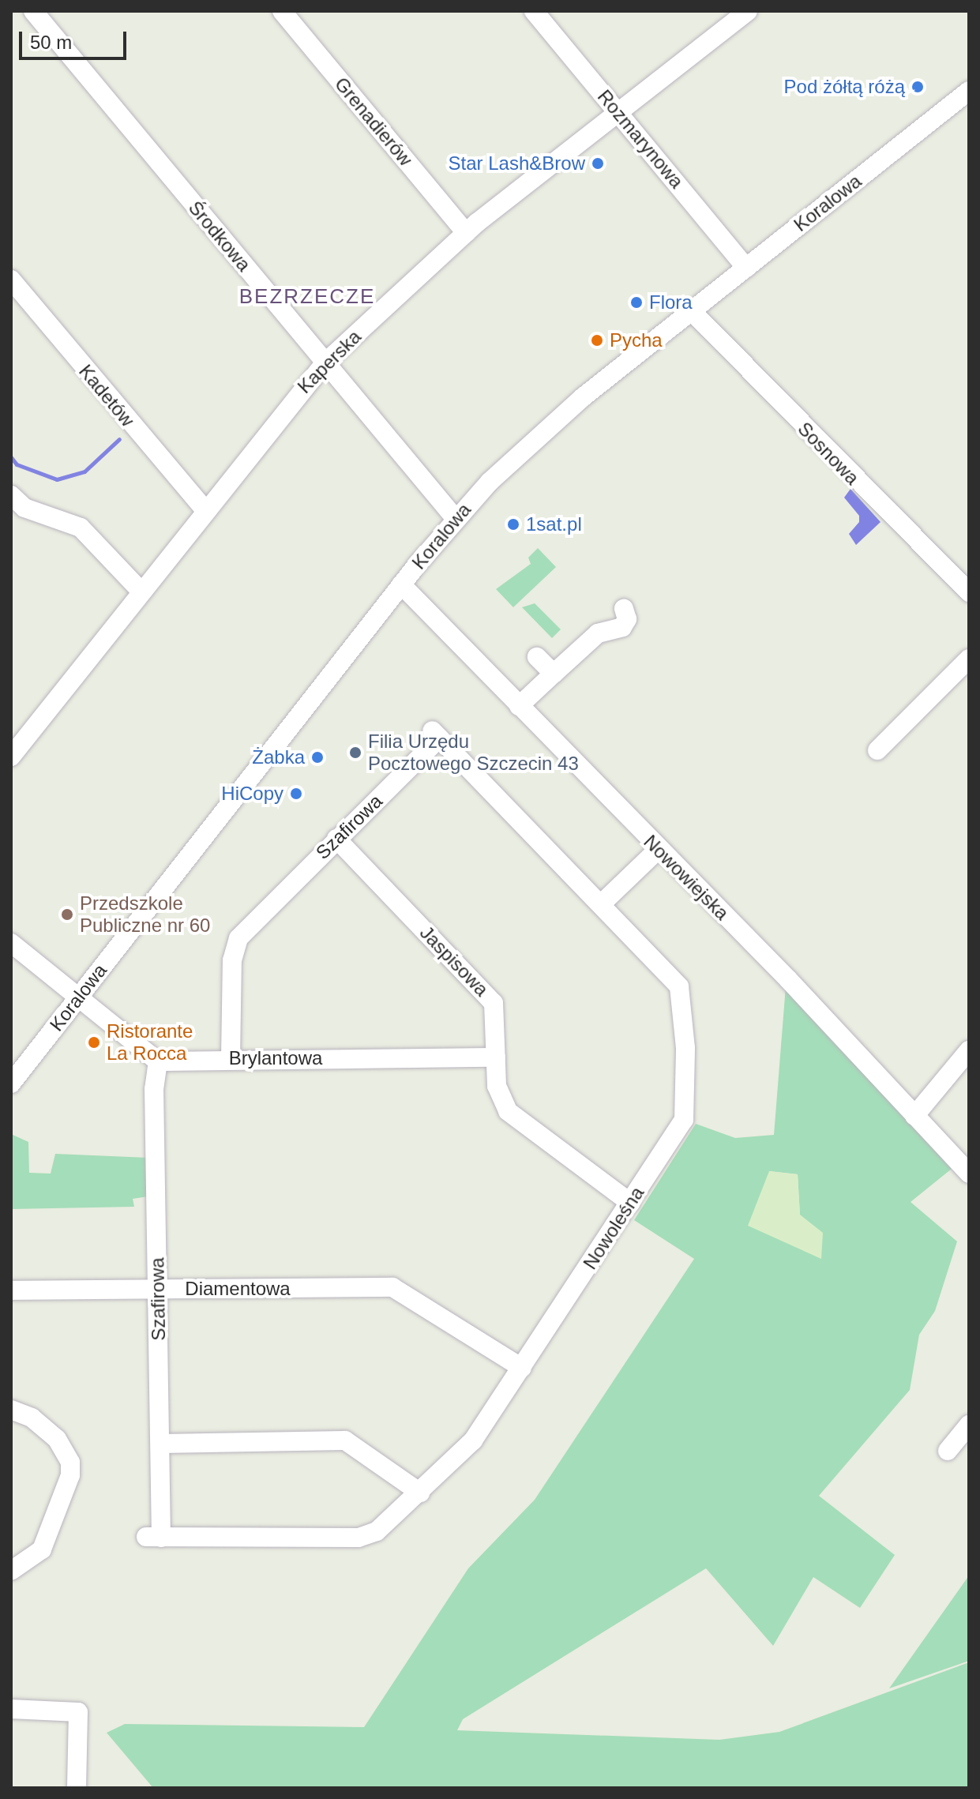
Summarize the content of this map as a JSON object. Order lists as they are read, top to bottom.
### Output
{
  "streets": {
    "street": [
      "Grenadierów",
      "Rozmarynowa",
      "Koralowa",
      "Środkowa",
      "Kaperska",
      "Kadetów",
      "Sosnowa",
      "Szafirowa",
      "Nowowiejska",
      "Jaspisowa",
      "Brylantowa",
      "Nowoleśna",
      "Diamentowa"
    ]
  },
  "crossings": [
    ["Grenadierów", "Kaperska"],
    ["Rozmarynowa", "Koralowa"],
    ["Rozmarynowa", "Kaperska"],
    ["Koralowa", "Środkowa"],
    ["Koralowa", "Sosnowa"],
    ["Koralowa", "Nowowiejska"],
    ["Środkowa", "Kaperska"],
    ["Kaperska", "Kadetów"],
    ["Szafirowa", "Jaspisowa"],
    ["Szafirowa", "Brylantowa"],
    ["Szafirowa", "Nowoleśna"],
    ["Szafirowa", "Diamentowa"],
    ["Jaspisowa", "Brylantowa"],
    ["Jaspisowa", "Nowoleśna"],
    ["Nowoleśna", "Diamentowa"]
  ],
  "districts": ["BEZRZECZE"],
  "places": [
    "Pod żółtą różą",
    "Star Lash&Brow",
    "Flora",
    "Pycha",
    "1sat.pl",
    "Filia Urzędu Pocztowego Szczecin 43",
    "Żabka",
    "HiCopy",
    "Przedszkole Publiczne nr 60",
    "Ristorante La Rocca"
  ],
  "scale_bar": "50 m"
}
